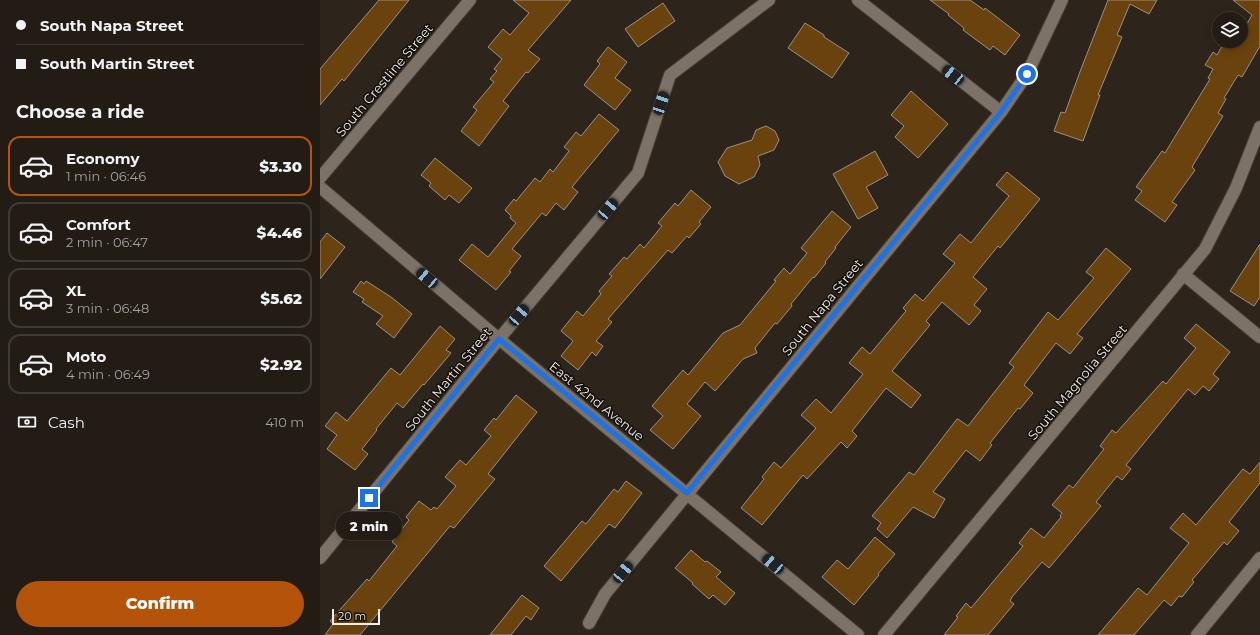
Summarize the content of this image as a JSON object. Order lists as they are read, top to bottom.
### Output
{
  "streets": {
    "street": [
      "South Crestline Street",
      "South Napa Street",
      "South Martin Street",
      "South Magnolia Street",
      "East 42nd Avenue"
    ]
  },
  "crossings": [
    ["South Napa Street", "East 42nd Avenue"],
    ["South Martin Street", "East 42nd Avenue"]
  ],
  "scale_bar": "20 m",
  "page": {
    "banner": ["South Napa Street", "South Martin Street"],
    "heading": "Choose a ride",
    "list": [
      {
        "name": "Economy",
        "note": "1 min · 06:46",
        "value": "$3.30"
      },
      {
        "name": "Comfort",
        "note": "2 min · 06:47",
        "value": "$4.46"
      },
      {
        "name": "XL",
        "note": "3 min · 06:48",
        "value": "$5.62"
      },
      {
        "name": "Moto",
        "note": "4 min · 06:49",
        "value": "$2.92"
      }
    ],
    "pay": ["Cash", "410 m"],
    "bubble": "2 min",
    "buttons": "Confirm",
    "scale": "20 m"
  }
}
